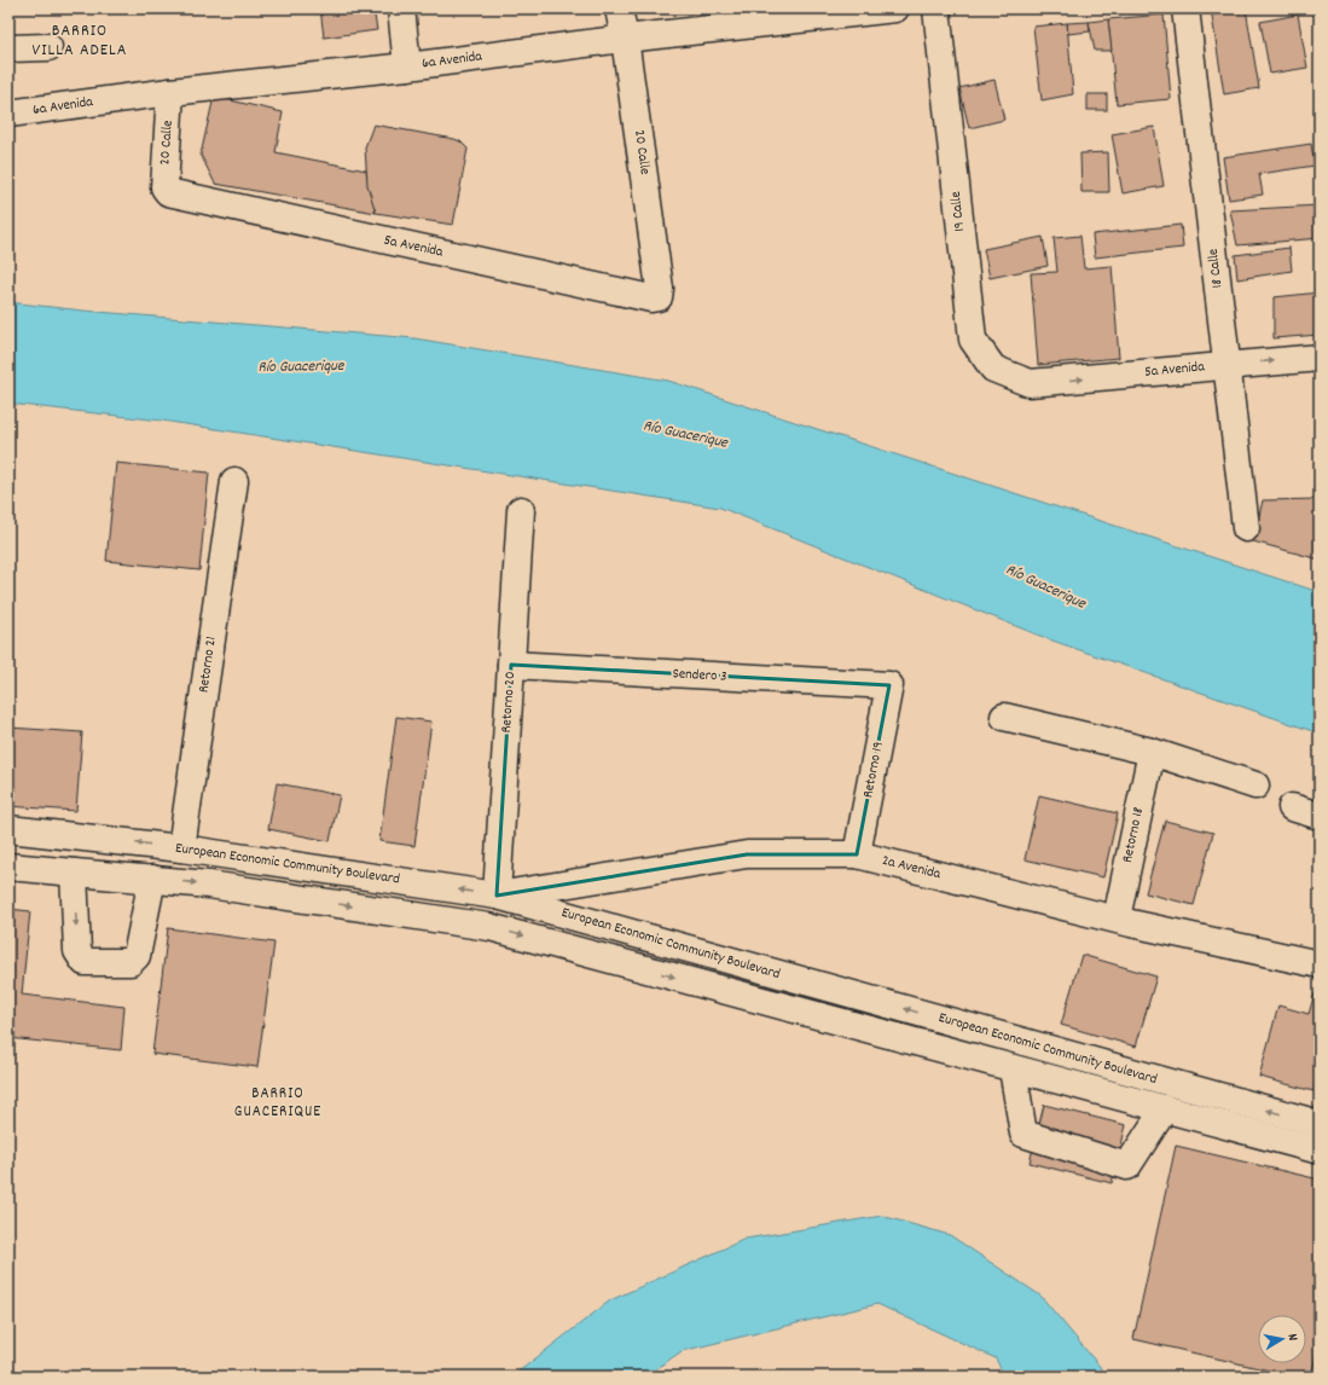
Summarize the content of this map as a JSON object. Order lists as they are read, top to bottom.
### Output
{
  "streets": {
    "street": [
      "6a Avenida",
      "20 Calle",
      "19 Calle",
      "5a Avenida",
      "18 Calle",
      "Retorno 21",
      "Sendero 3",
      "Retorno 20",
      "Retorno 19",
      "Retorno 18",
      "European Economic Community Boulevard",
      "2a Avenida"
    ]
  },
  "crossings": [
    ["6a Avenida", "20 Calle"],
    ["20 Calle", "5a Avenida"],
    ["19 Calle", "5a Avenida"],
    ["5a Avenida", "18 Calle"],
    ["Retorno 21", "European Economic Community Boulevard"],
    ["Sendero 3", "Retorno 20"],
    ["Sendero 3", "Retorno 19"],
    ["Retorno 20", "European Economic Community Boulevard"],
    ["Retorno 20", "2a Avenida"],
    ["Retorno 19", "2a Avenida"],
    ["Retorno 18", "2a Avenida"],
    ["European Economic Community Boulevard", "2a Avenida"]
  ],
  "one_way": ["5a Avenida"],
  "districts": ["BARRIO VILLA ADELA", "BARRIO GUACERIQUE"],
  "water": ["Río Guacerique"],
  "north": "right"
}
